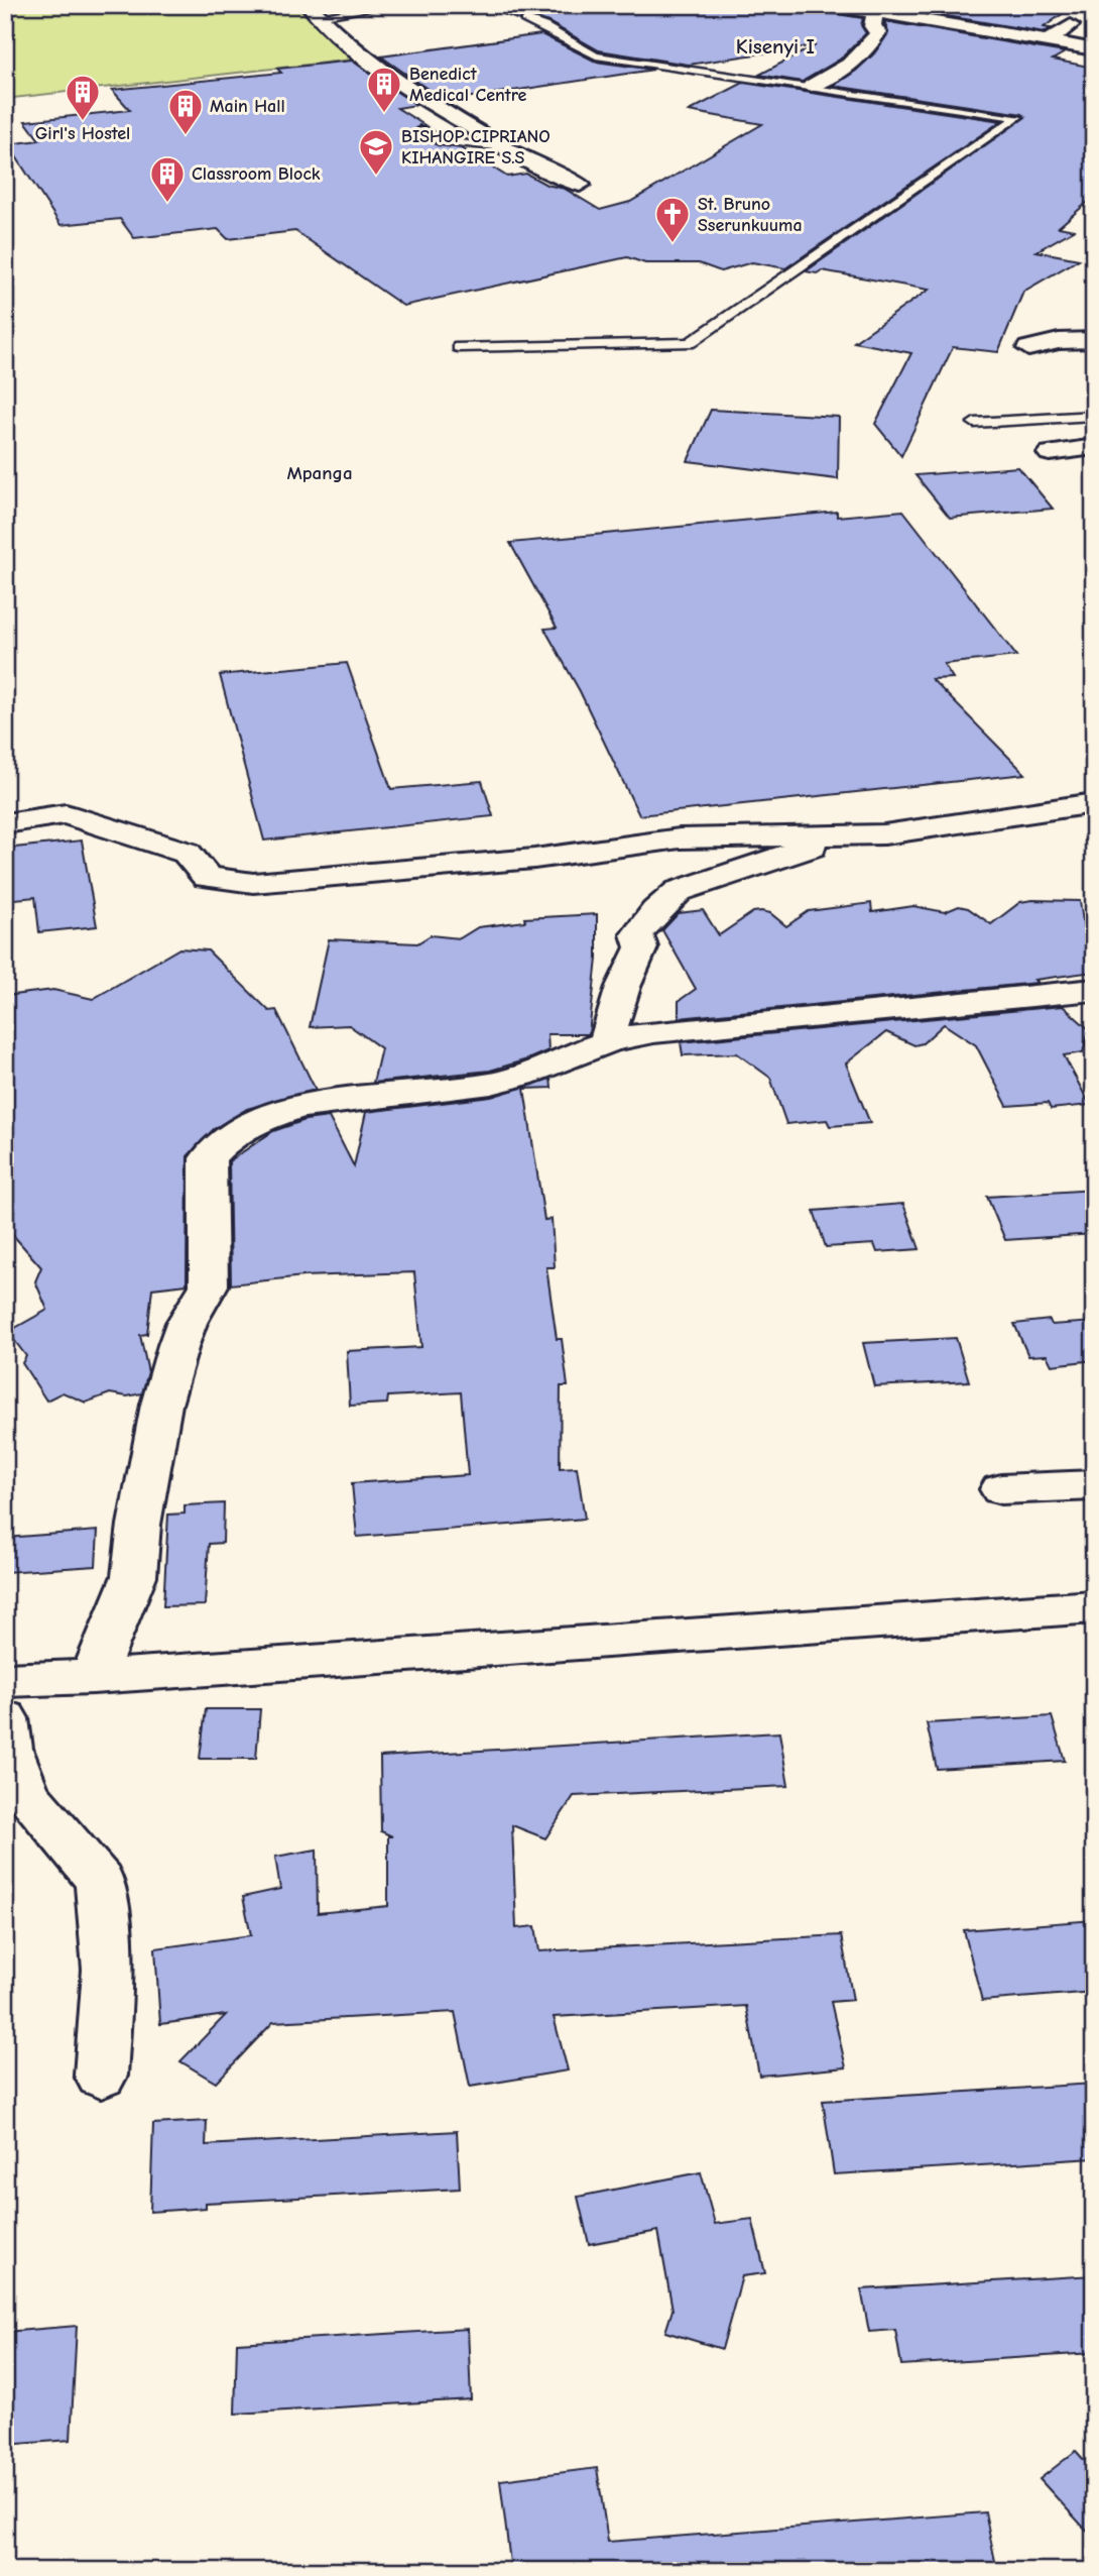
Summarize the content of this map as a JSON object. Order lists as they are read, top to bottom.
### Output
{
  "districts": ["Kisenyi I", "Mpanga"],
  "places": {
    "building": [
      "Benedict Medical Centre",
      "Girl's Hostel",
      "Main Hall",
      "Classroom Block"
    ],
    "school or university": ["BISHOP CIPRIANO KIHANGIRE S.S"],
    "church": ["St. Bruno Sserunkuuma"]
  }
}
